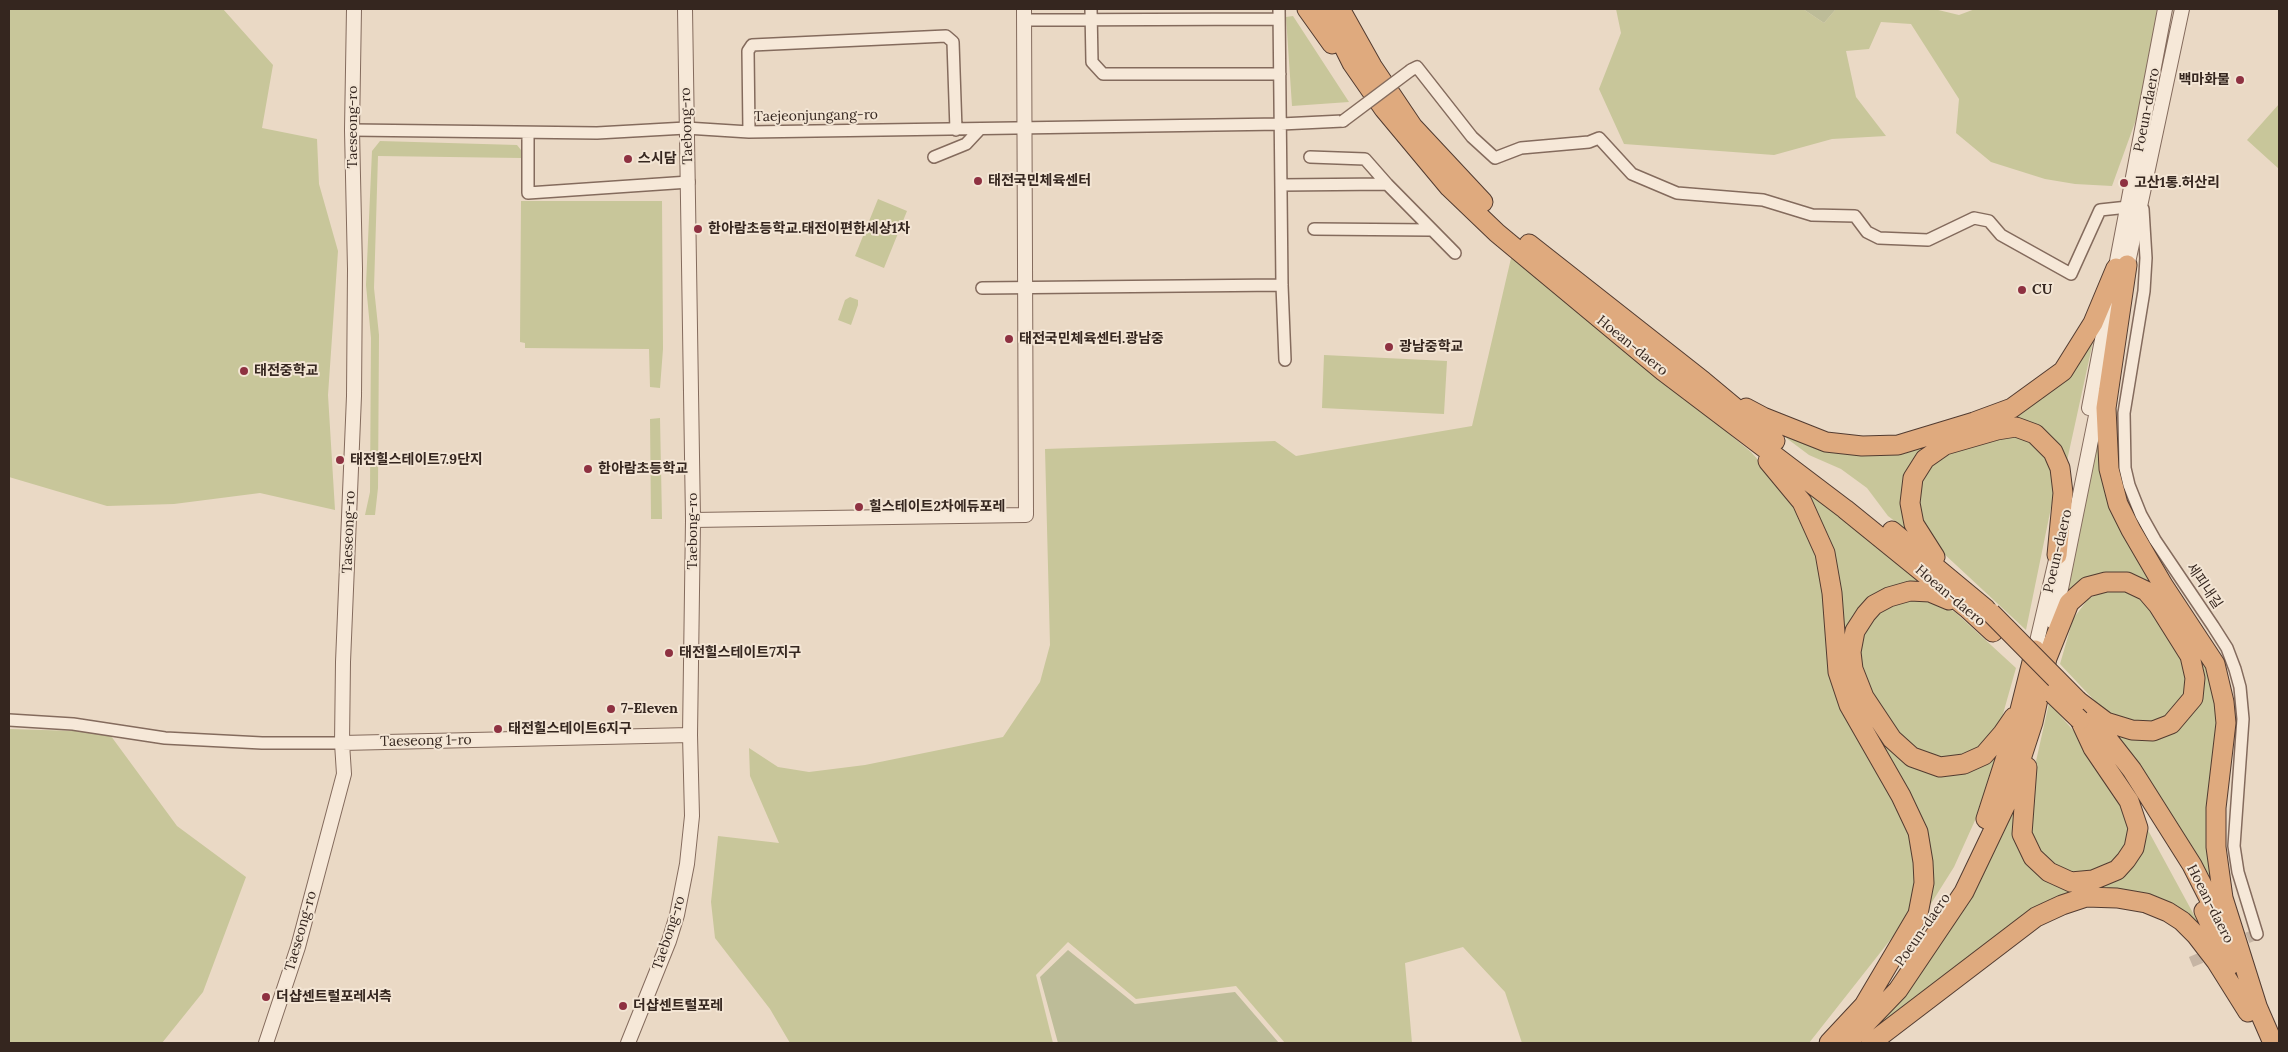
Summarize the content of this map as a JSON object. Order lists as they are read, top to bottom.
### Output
{
  "streets": {
    "highway": ["Poeun-daero", "Hoean-daero"],
    "street": [
      "Taejeonjungang-ro",
      "Taebong-ro",
      "Taeseong-ro",
      "세피내길",
      "Taeseong 1-ro"
    ]
  },
  "crossings": [
    ["Poeun-daero", "Taejeonjungang-ro"],
    ["Poeun-daero", "세피내길"],
    ["Taejeonjungang-ro", "Taebong-ro"],
    ["Taejeonjungang-ro", "Taeseong-ro"],
    ["Taebong-ro", "Taeseong 1-ro"],
    ["Taeseong-ro", "Taeseong 1-ro"]
  ],
  "places": [
    "백마화물",
    "스시담",
    "태전국민체육센터",
    "고산1통.허산리",
    "한아람초등학교.태전이편한세상1차",
    "CU",
    "태전국민체육센터.광남중",
    "광남중학교",
    "태전중학교",
    "태전힐스테이트7.9단지",
    "한아람초등학교",
    "힐스테이트2차에듀포레",
    "태전힐스테이트7지구",
    "7-Eleven",
    "태전힐스테이트6지구",
    "더샵센트럴포레서측",
    "더샵센트럴포레"
  ]
}
